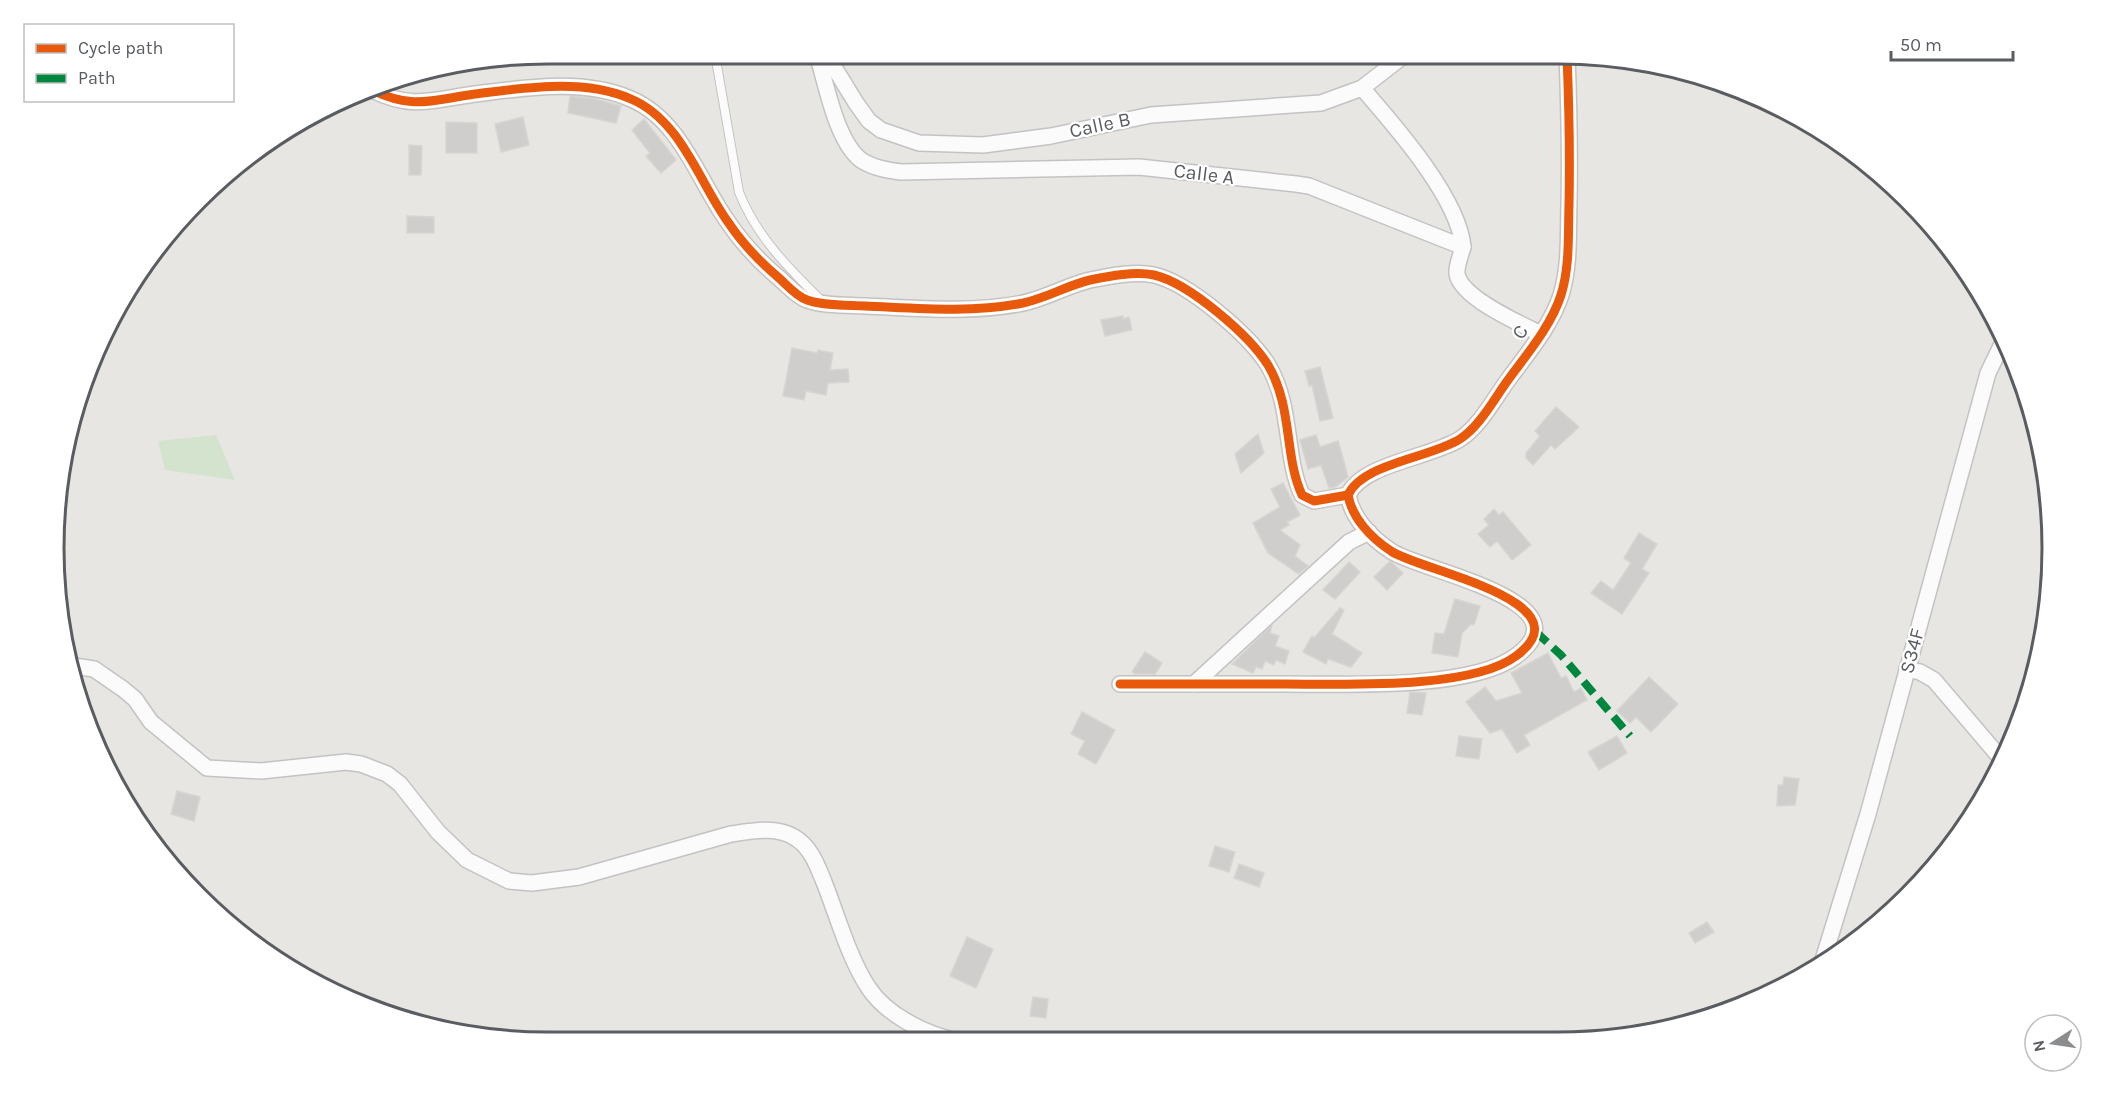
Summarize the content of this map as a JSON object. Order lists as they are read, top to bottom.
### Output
{
  "streets": {
    "street": [
      "Calle B",
      "Calle A",
      "C",
      "S34F"
    ]
  },
  "legend": ["Cycle path", "Path"],
  "scale_bar": "50 m",
  "north": "left"
}
